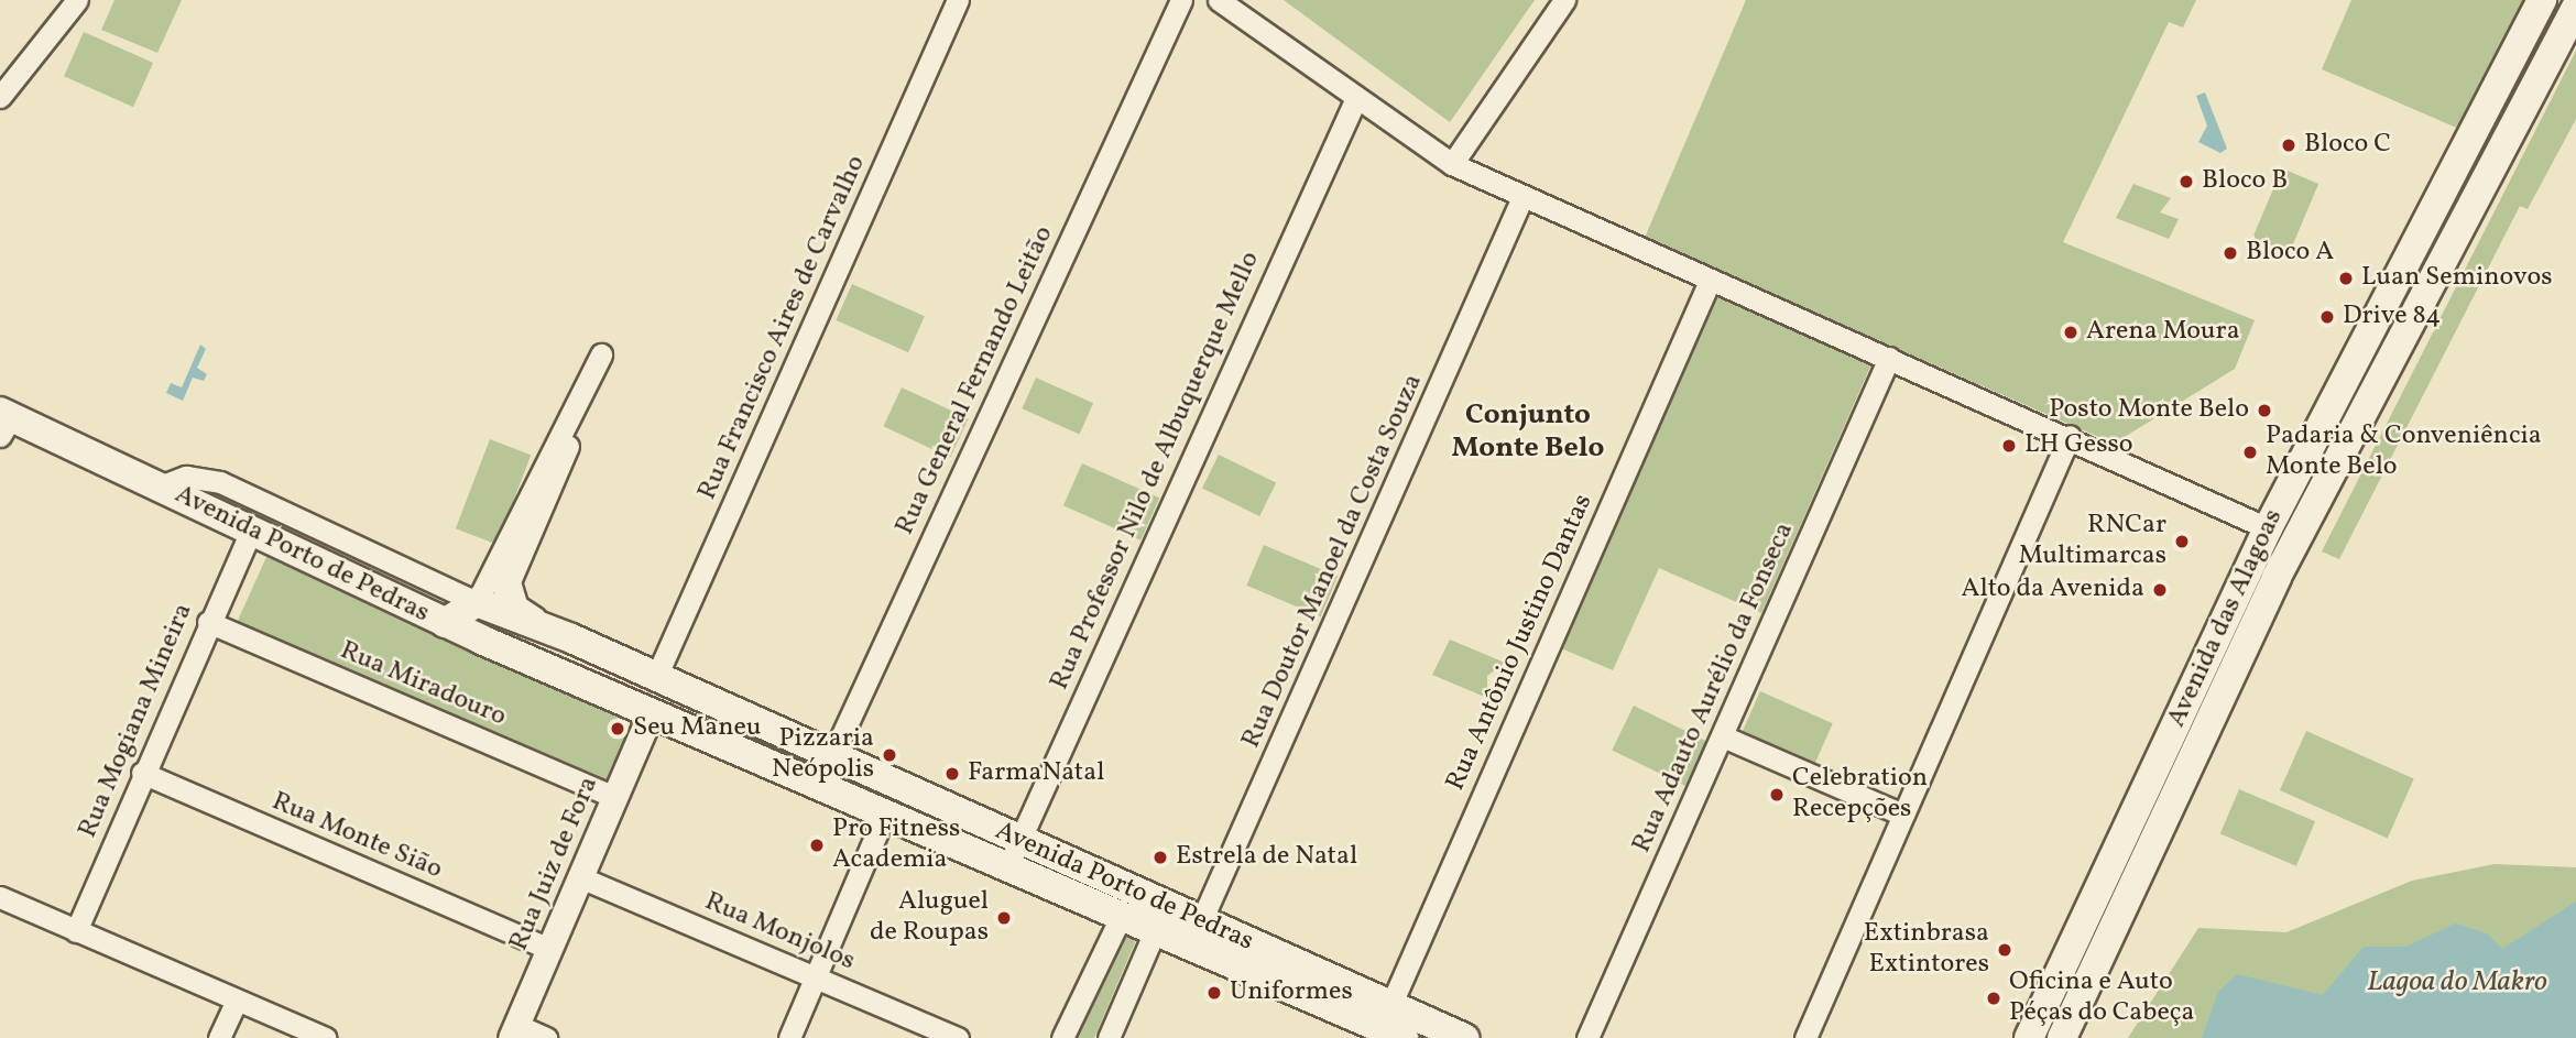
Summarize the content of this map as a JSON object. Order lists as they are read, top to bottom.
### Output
{
  "streets": {
    "main road": ["Avenida Porto de Pedras", "Avenida das Alagoas"],
    "street": [
      "Rua Francisco Aires de Carvalho",
      "Rua General Fernando Leitão",
      "Rua Professor Nilo de Albuquerque Mello",
      "Rua Doutor Manoel da Costa Souza",
      "Rua Antônio Justino Dantas",
      "Rua Miradouro",
      "Rua Adauto Aurélio da Fonseca",
      "Rua Mogiana Mineira",
      "Rua Monte Sião",
      "Rua Juiz de Fora",
      "Rua Monjolos"
    ]
  },
  "crossings": [
    ["Rua Francisco Aires de Carvalho", "Avenida Porto de Pedras"],
    ["Rua General Fernando Leitão", "Avenida Porto de Pedras"],
    ["Rua Professor Nilo de Albuquerque Mello", "Avenida Porto de Pedras"],
    ["Avenida Porto de Pedras", "Rua Doutor Manoel da Costa Souza"],
    ["Avenida Porto de Pedras", "Rua Antônio Justino Dantas"],
    ["Avenida Porto de Pedras", "Rua Mogiana Mineira"],
    ["Avenida Porto de Pedras", "Rua Juiz de Fora"],
    ["Rua Miradouro", "Rua Mogiana Mineira"],
    ["Rua Miradouro", "Rua Juiz de Fora"],
    ["Rua Mogiana Mineira", "Rua Monte Sião"],
    ["Rua Monte Sião", "Rua Juiz de Fora"],
    ["Rua Juiz de Fora", "Rua Monjolos"]
  ],
  "districts": ["Conjunto Monte Belo"],
  "water": ["Lagoa do Makro"],
  "places": [
    "Bloco C",
    "Bloco B",
    "Bloco A",
    "Luan Seminovos",
    "Drive 84",
    "Arena Moura",
    "Posto Monte Belo",
    "LH Gesso",
    "Padaria & Conveniência Monte Belo",
    "RNCar Multimarcas",
    "Alto da Avenida",
    "Seu Maneu",
    "Pizzaria Neópolis",
    "FarmaNatal",
    "Celebration Recepções",
    "Pro Fitness Academia",
    "Estrela de Natal",
    "Aluguel de Roupas",
    "Extinbrasa Extintores",
    "Uniformes",
    "Oficina e Auto Péças do Cabeça"
  ]
}
